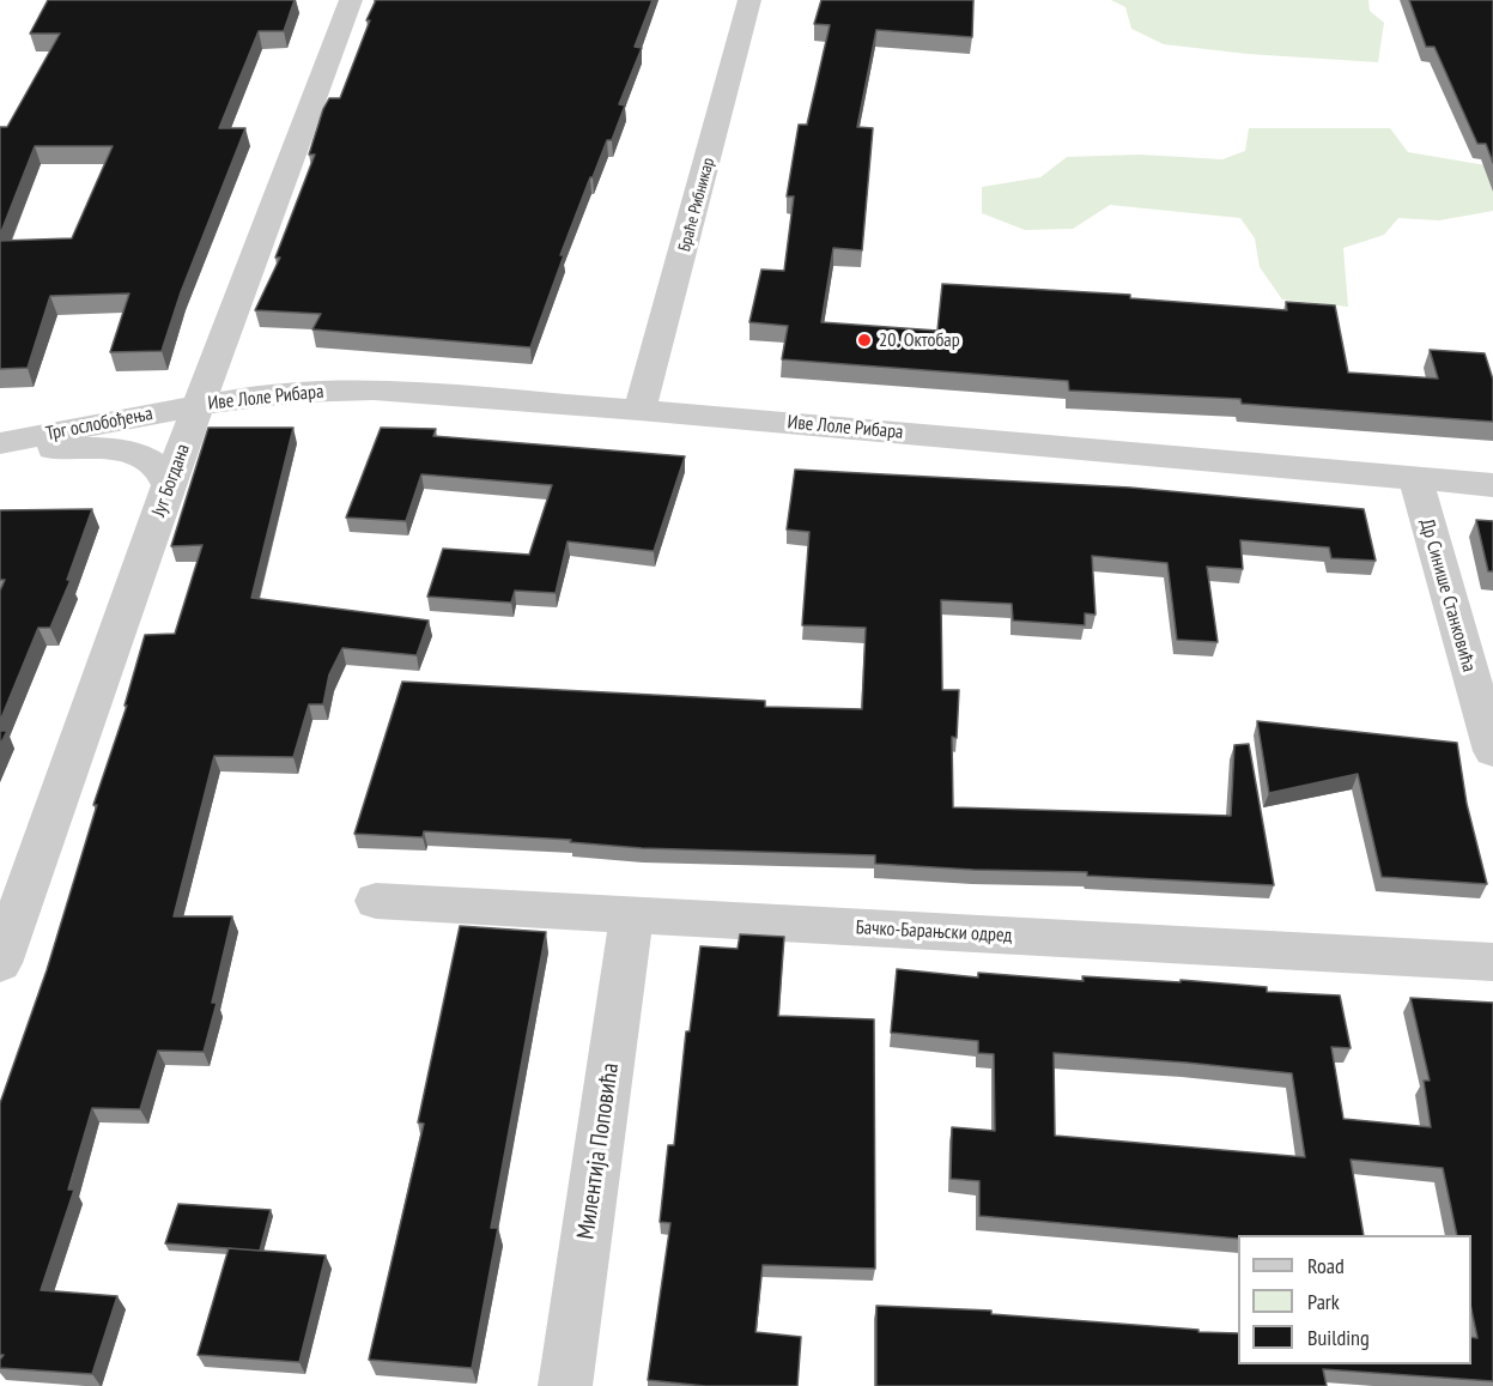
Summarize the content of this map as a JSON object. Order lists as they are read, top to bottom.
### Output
{
  "streets": {
    "street": [
      "Браће Рибникар",
      "Иве Лоле Рибара",
      "Трг ослобођења",
      "Југ Богдана",
      "Др Синише Станковића",
      "Бачко-Барањски одред",
      "Милентија Поповића"
    ]
  },
  "crossings": [
    ["Браће Рибникар", "Иве Лоле Рибара"],
    ["Иве Лоле Рибара", "Трг ослобођења"],
    ["Иве Лоле Рибара", "Југ Богдана"],
    ["Иве Лоле Рибара", "Др Синише Станковића"],
    ["Трг ослобођења", "Југ Богдана"],
    ["Бачко-Барањски одред", "Милентија Поповића"]
  ],
  "places": ["20. Октобар"],
  "legend": ["Road", "Park", "Building"]
}
